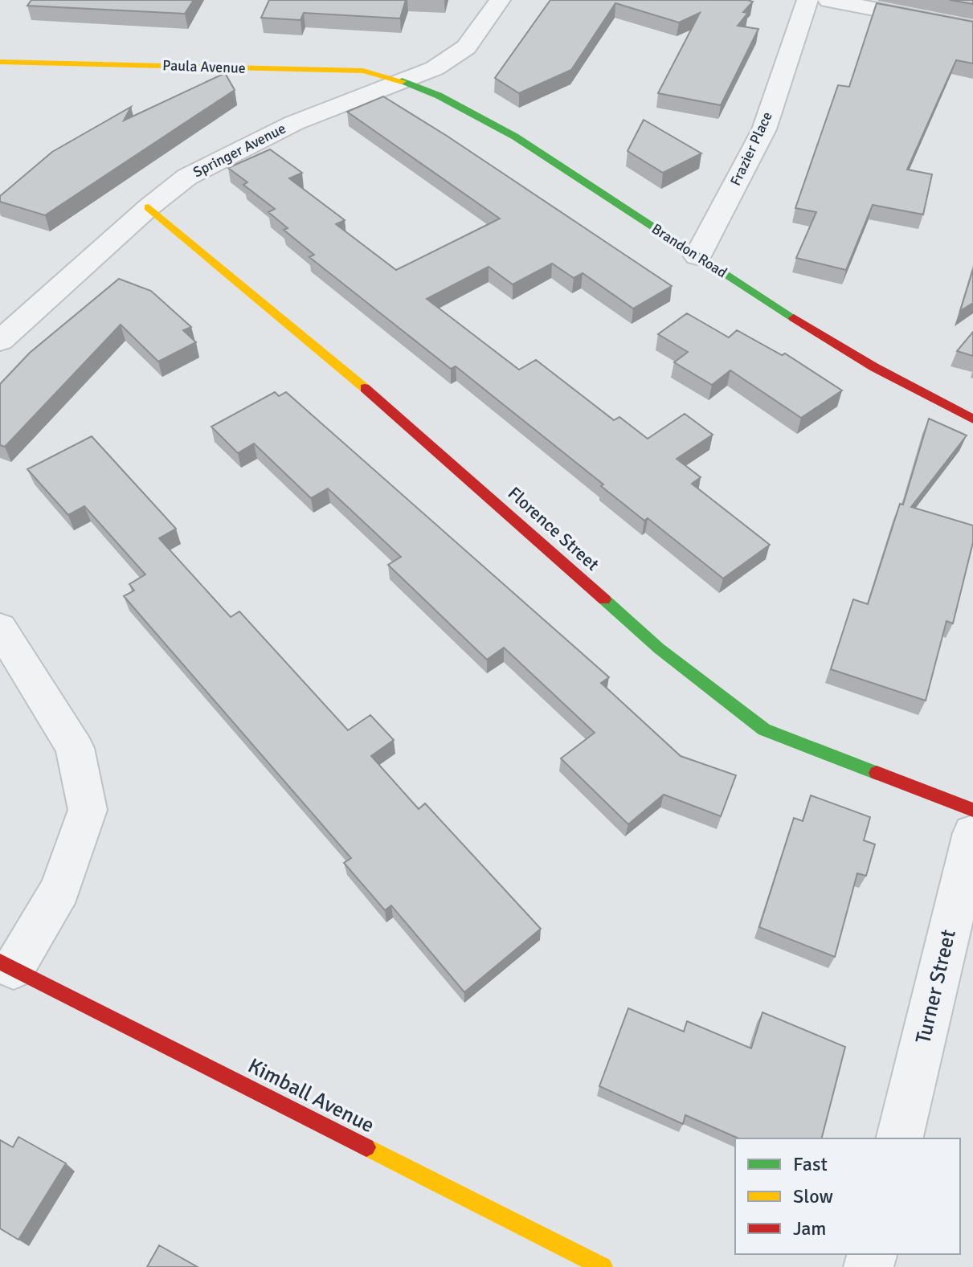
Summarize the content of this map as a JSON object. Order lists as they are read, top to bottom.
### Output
{
  "streets": {
    "street": [
      "Paula Avenue",
      "Frazier Place",
      "Springer Avenue",
      "Brandon Road",
      "Florence Street",
      "Turner Street",
      "Kimball Avenue"
    ]
  },
  "crossings": [
    ["Paula Avenue", "Springer Avenue"],
    ["Paula Avenue", "Brandon Road"],
    ["Frazier Place", "Brandon Road"],
    ["Springer Avenue", "Brandon Road"],
    ["Springer Avenue", "Florence Street"]
  ],
  "legend": ["Fast", "Slow", "Jam"]
}
